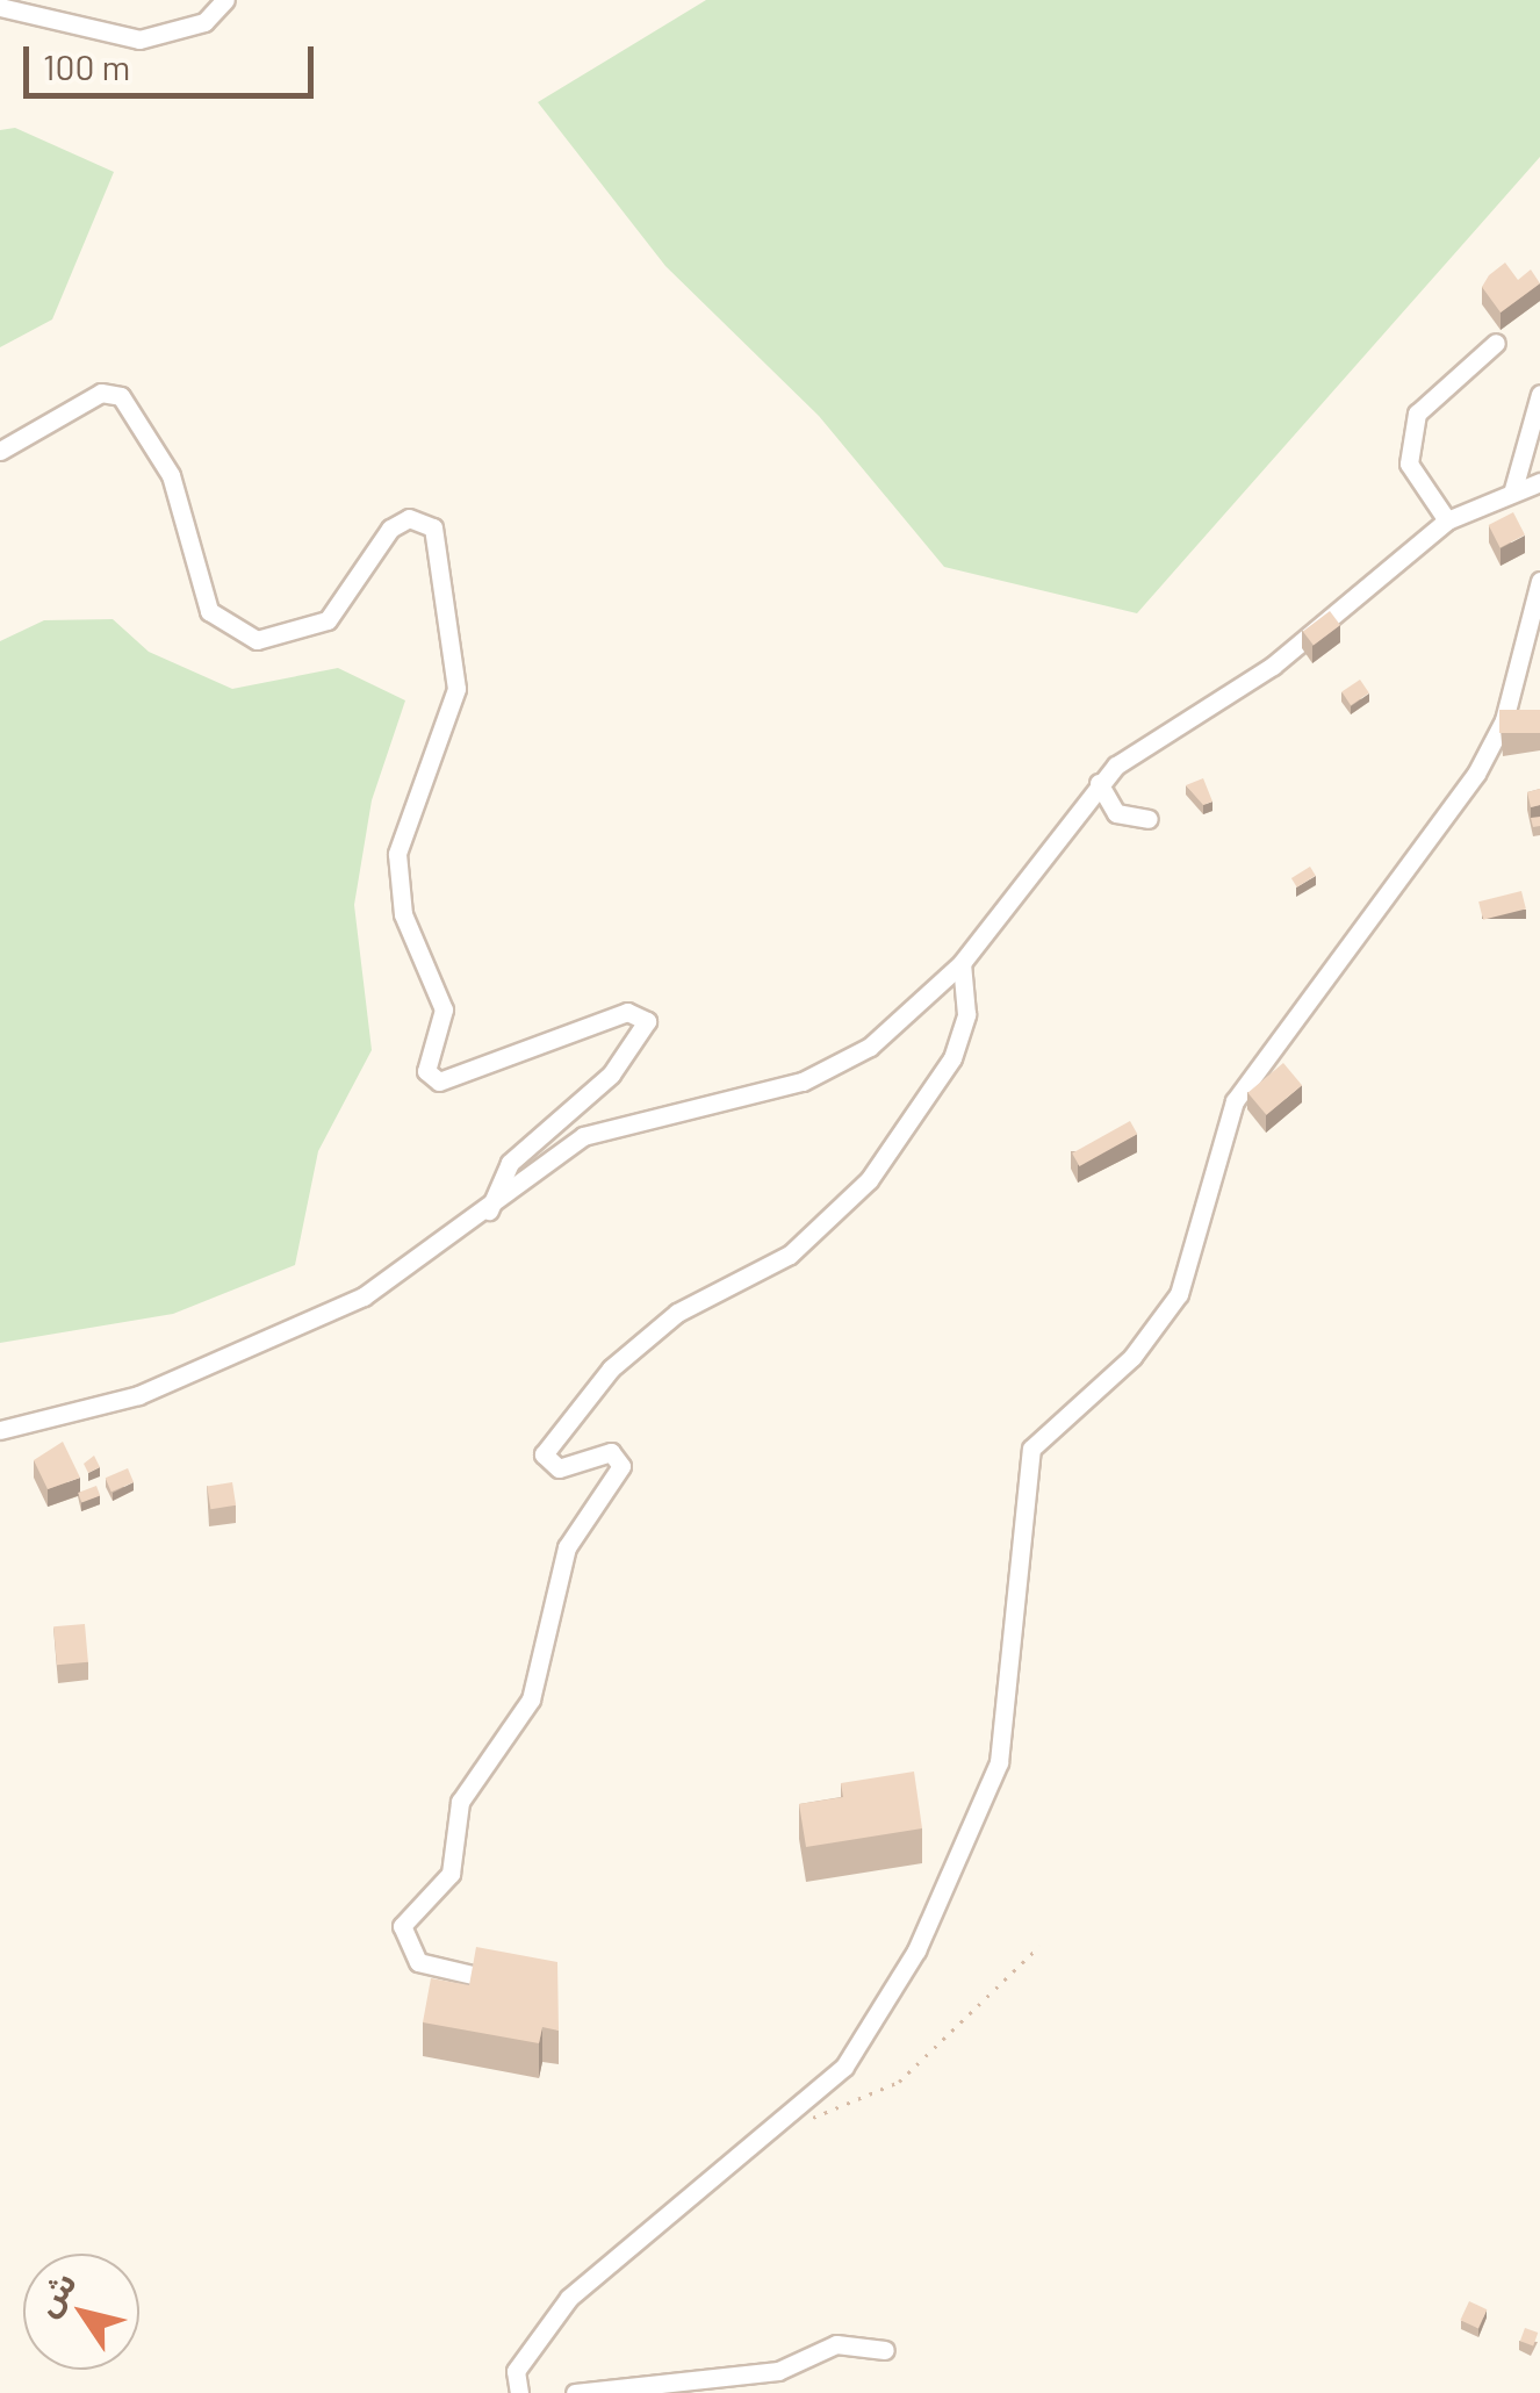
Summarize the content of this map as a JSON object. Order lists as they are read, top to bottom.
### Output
{
  "scale_bar": "100 m",
  "north": "top left"
}
